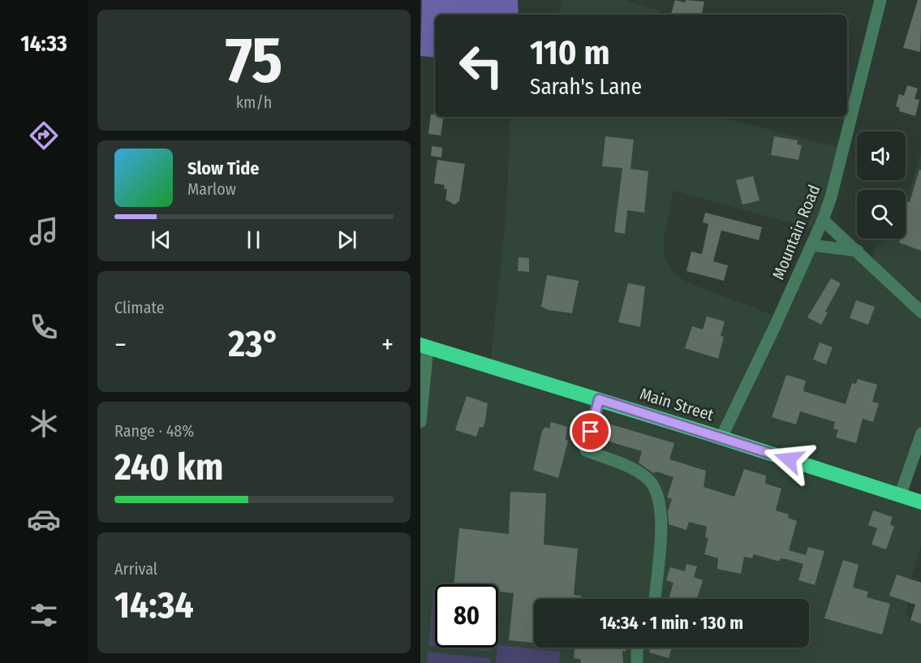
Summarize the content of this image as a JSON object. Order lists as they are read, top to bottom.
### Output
{
  "streets": {
    "highway": ["Main Street"],
    "street": ["Mountain Road"]
  },
  "crossings": [
    ["Mountain Road", "Main Street"]
  ],
  "page": {
    "tabs": "14:33",
    "tile": [
      ["75", "km/h"],
      "Climate",
      ["Range · 48%", "240 km"],
      ["Arrival", "14:34"]
    ],
    "turn": ["110 m", "Sarah's Lane"],
    "song": ["Slow Tide", "Marlow"],
    "heat": ["−", "23°", "+"],
    "limit": "80",
    "trip": "14:34 · 1 min · 130 m"
  }
}
